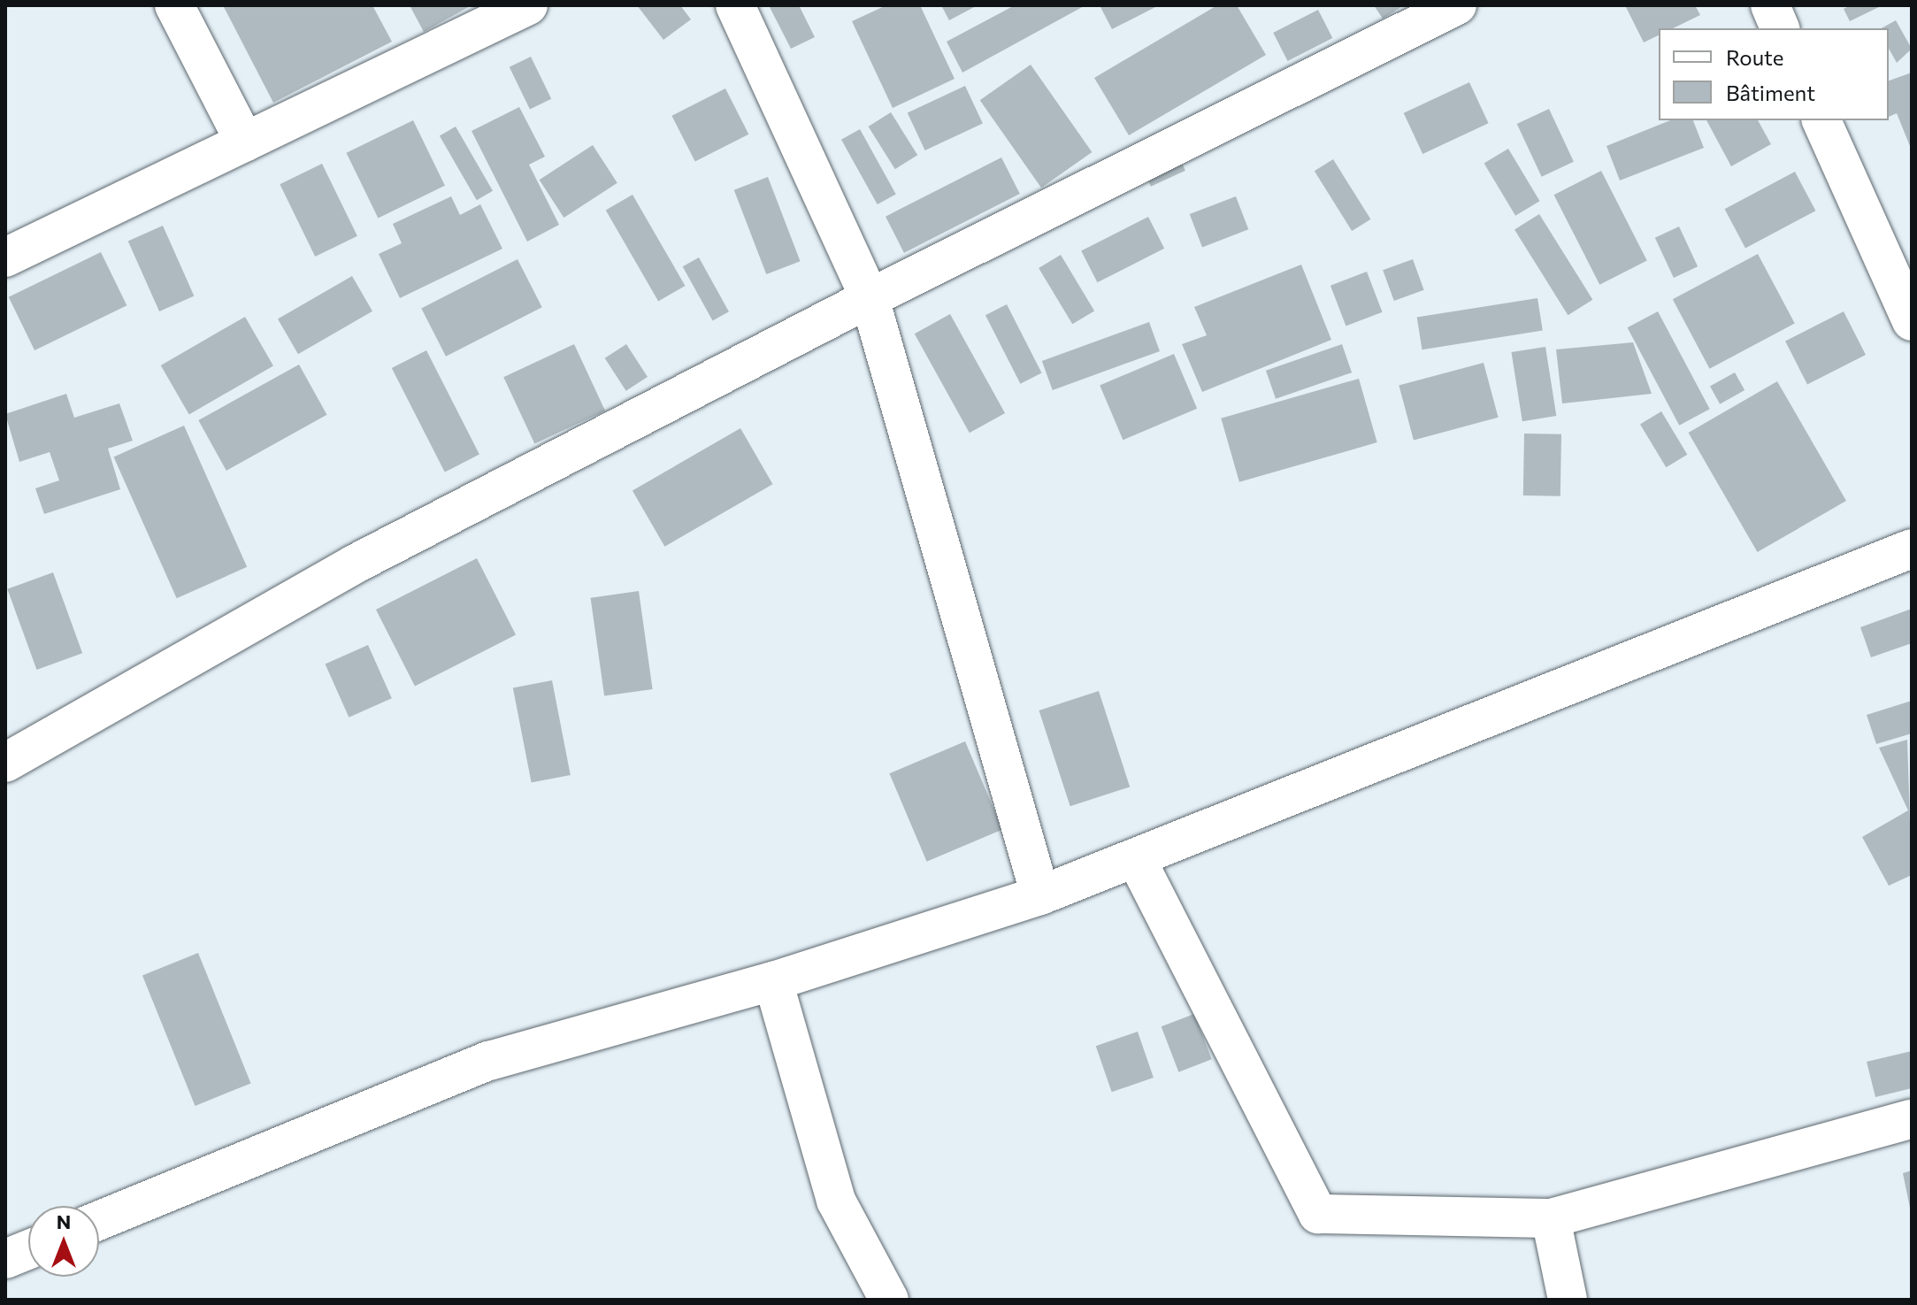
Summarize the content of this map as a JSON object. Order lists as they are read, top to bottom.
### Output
{
  "legend": ["Route", "Bâtiment"],
  "north": "top"
}
